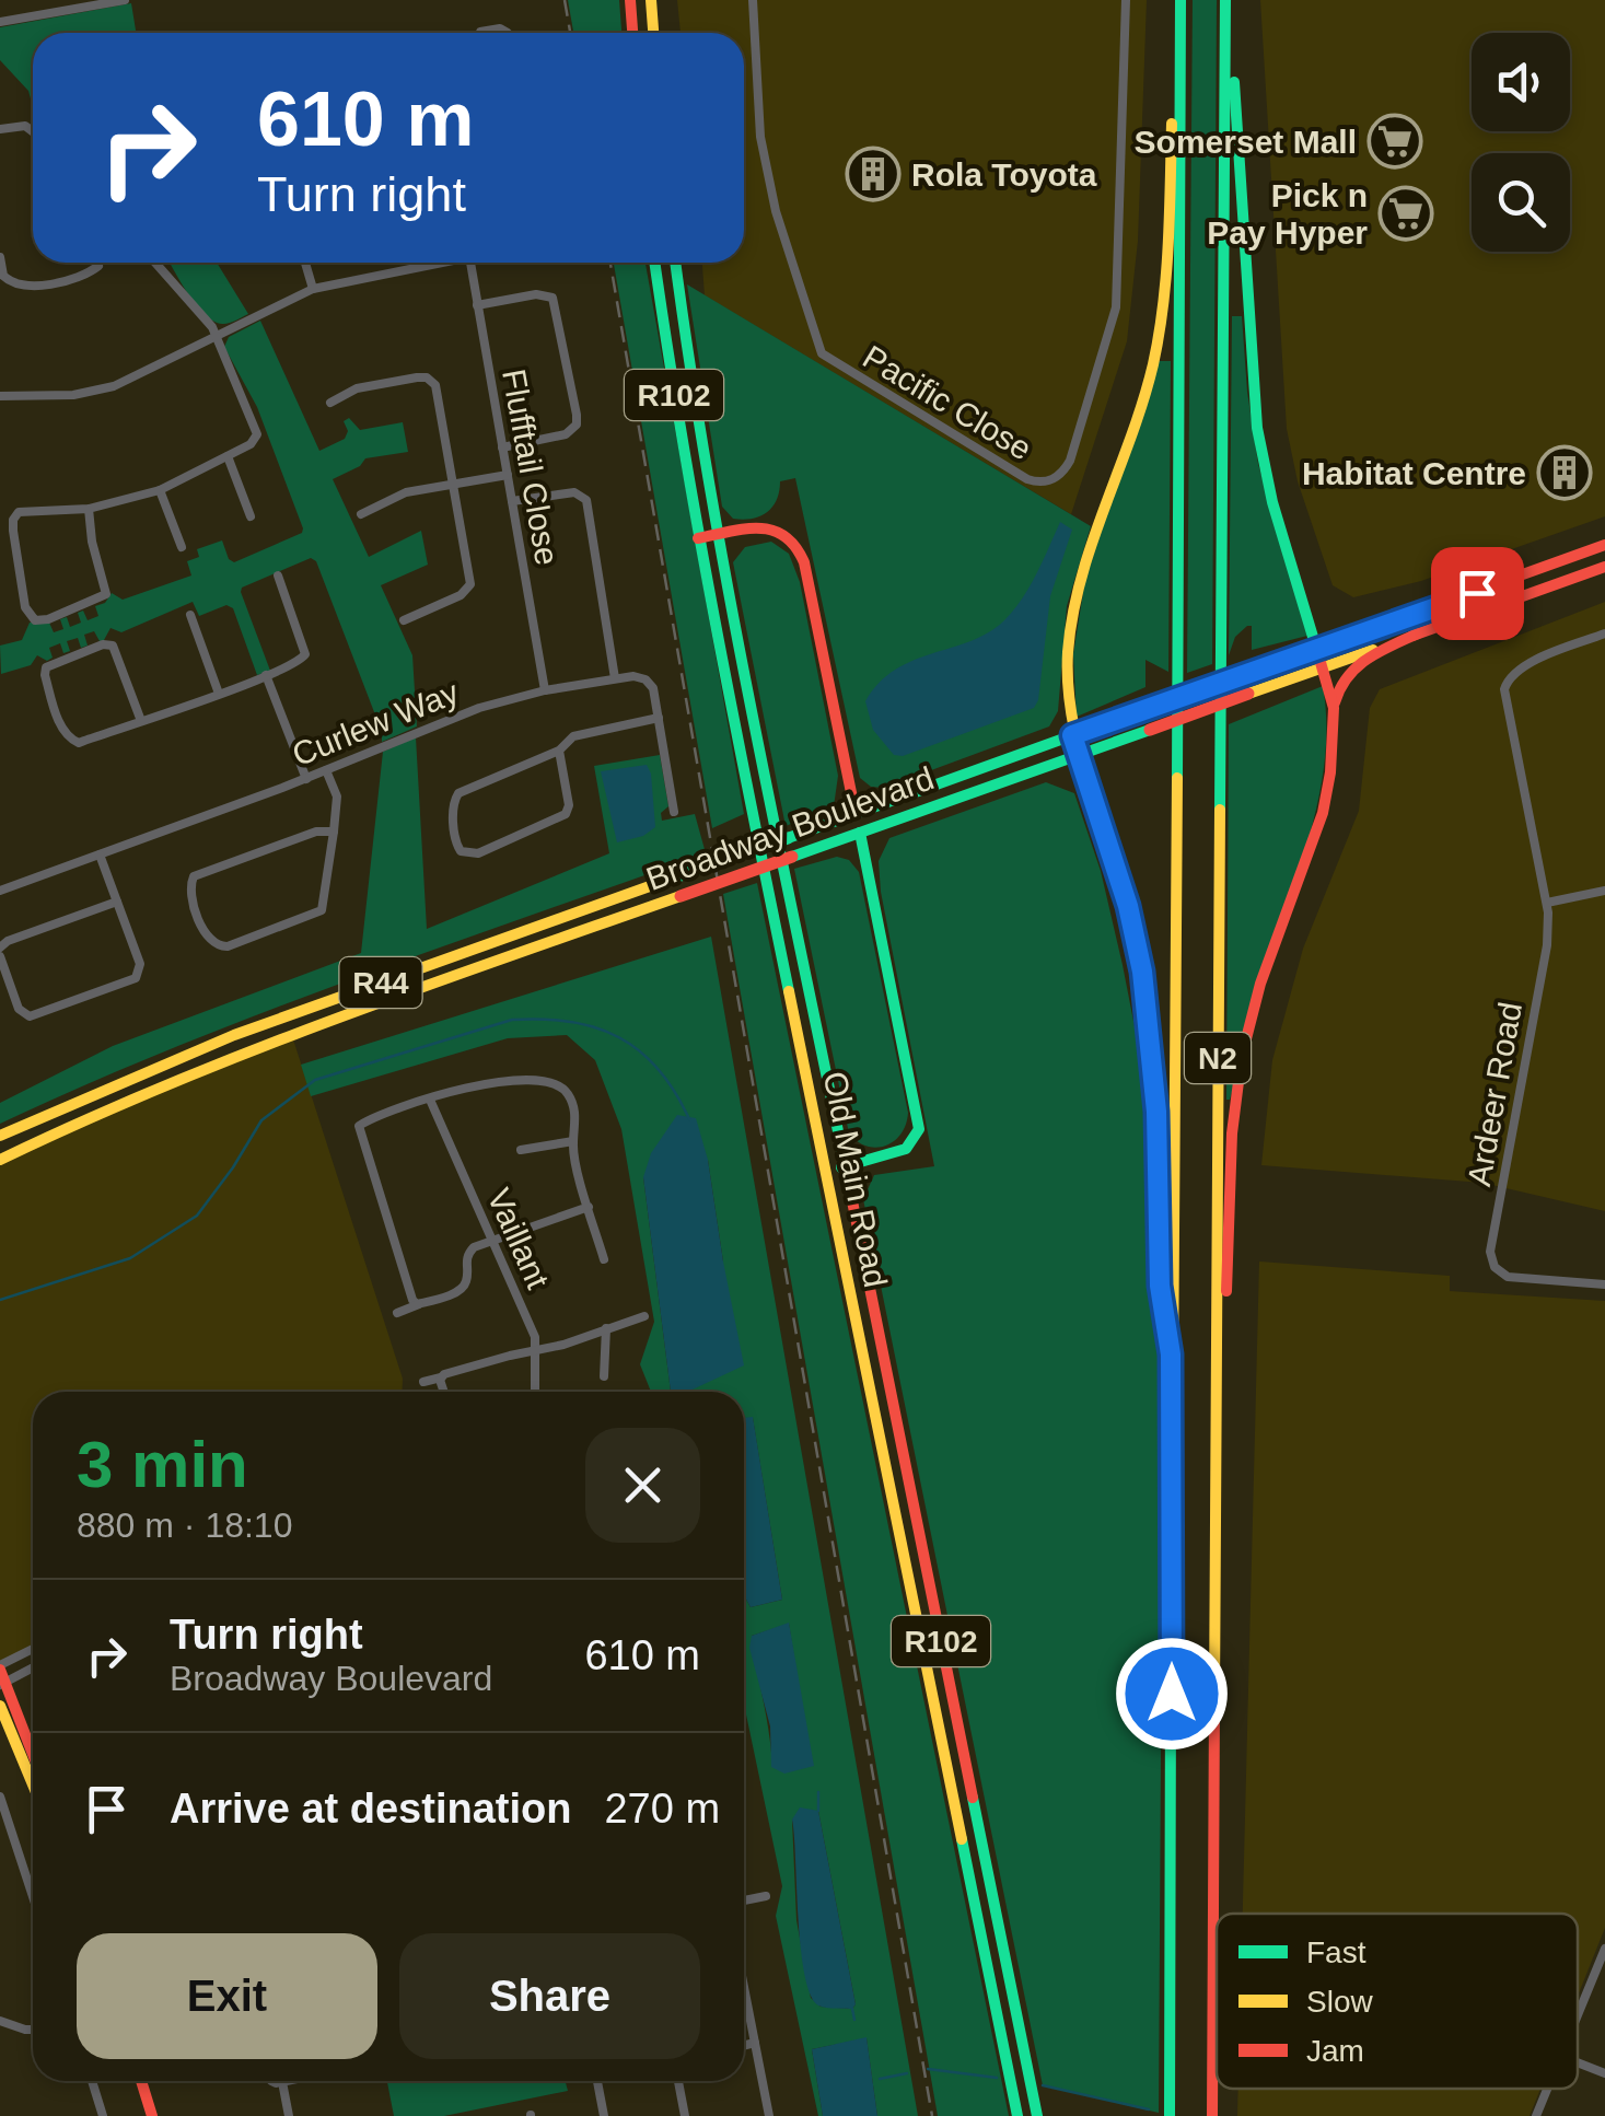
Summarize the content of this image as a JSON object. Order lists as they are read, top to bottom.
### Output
{
  "streets": {
    "main road": [
      "R102",
      "Broadway Boulevard",
      "R44",
      "N2",
      "Old Main Road"
    ],
    "street": [
      "Pacific Close",
      "Flufftail Close",
      "Curlew Way",
      "Ardeer Road",
      "Vaillant"
    ]
  },
  "crossings": [
    ["Flufftail Close", "Curlew Way"]
  ],
  "places": {
    "supermarket": ["Somerset Mall", "Pick n Pay Hyper"],
    "building": ["Rola Toyota", "Habitat Centre"]
  },
  "legend": ["Fast", "Slow", "Jam"],
  "page": {
    "turn": ["610 m", "Turn right"],
    "heading": ["3 min", "880 m · 18:10"],
    "list": [
      {
        "name": "Turn right",
        "note": "Broadway Boulevard",
        "value": "610 m"
      },
      {
        "name": "Arrive at destination",
        "value": "270 m"
      }
    ],
    "buttons": ["Exit", "Share"]
  }
}
